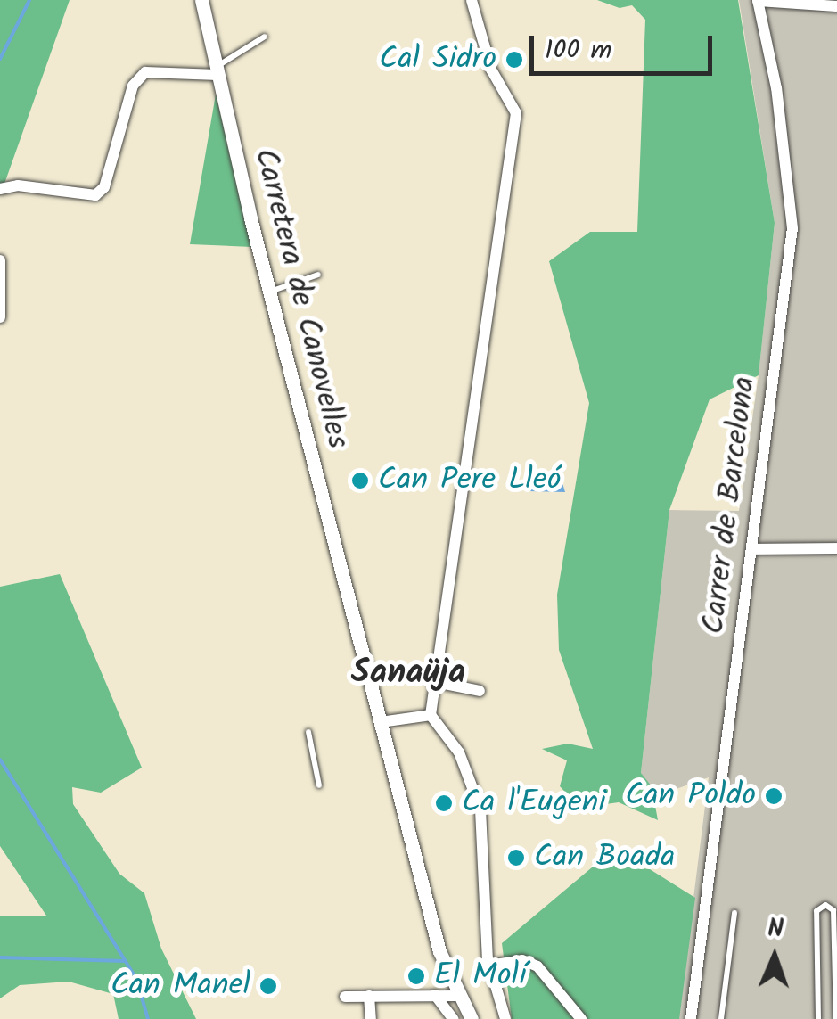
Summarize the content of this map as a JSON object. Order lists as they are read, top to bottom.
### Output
{
  "streets": {
    "street": ["Carretera de Canovelles", "Carrer de Barcelona"]
  },
  "districts": ["Sanaüja"],
  "places": [
    "Cal Sidro",
    "Can Pere Lleó",
    "Can Poldo",
    "Ca l'Eugeni",
    "Can Boada",
    "El Molí",
    "Can Manel"
  ],
  "scale_bar": "100 m",
  "north": "top"
}
